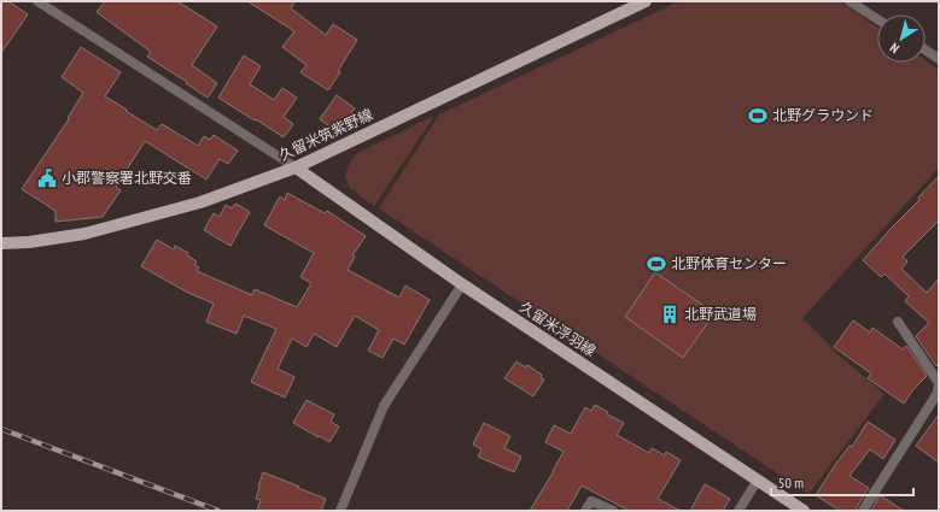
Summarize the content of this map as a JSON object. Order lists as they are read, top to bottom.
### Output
{
  "streets": {
    "main road": ["久留米筑紫野線", "久留米浮羽線"]
  },
  "crossings": [
    ["久留米筑紫野線", "久留米浮羽線"]
  ],
  "places": {
    "sports": ["北野グラウンド", "北野体育センター"],
    "public building": ["小郡警察署北野交番"],
    "building": ["北野武道場"]
  },
  "scale_bar": "50 m",
  "north": "bottom left"
}
